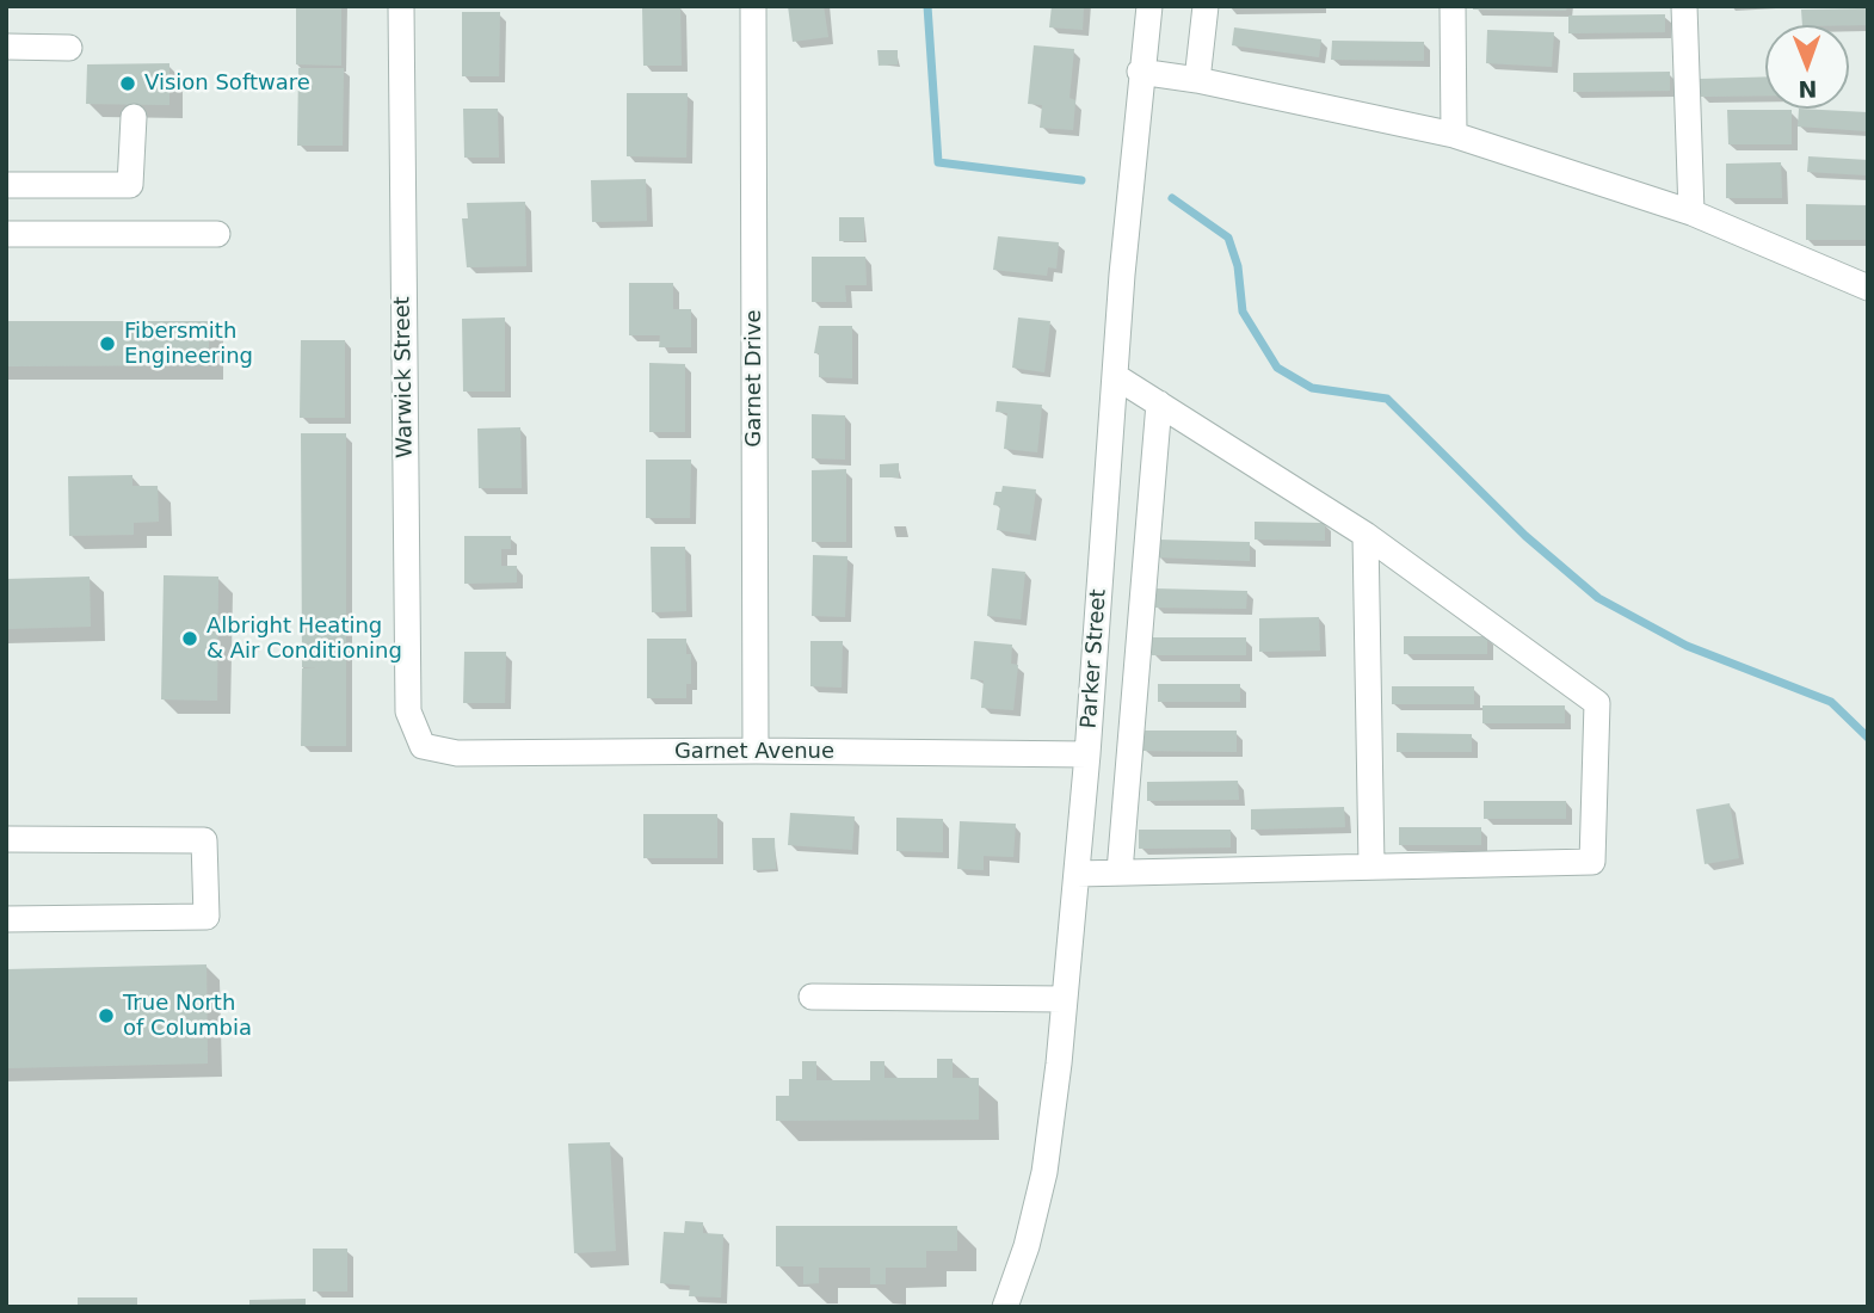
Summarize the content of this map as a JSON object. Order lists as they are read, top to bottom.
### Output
{
  "streets": {
    "street": [
      "Warwick Street",
      "Garnet Drive",
      "Parker Street",
      "Garnet Avenue"
    ]
  },
  "crossings": [
    ["Warwick Street", "Garnet Avenue"],
    ["Garnet Drive", "Garnet Avenue"],
    ["Parker Street", "Garnet Avenue"]
  ],
  "places": [
    "Vision Software",
    "Fibersmith Engineering",
    "Albright Heating & Air Conditioning",
    "True North of Columbia"
  ],
  "north": "bottom"
}
